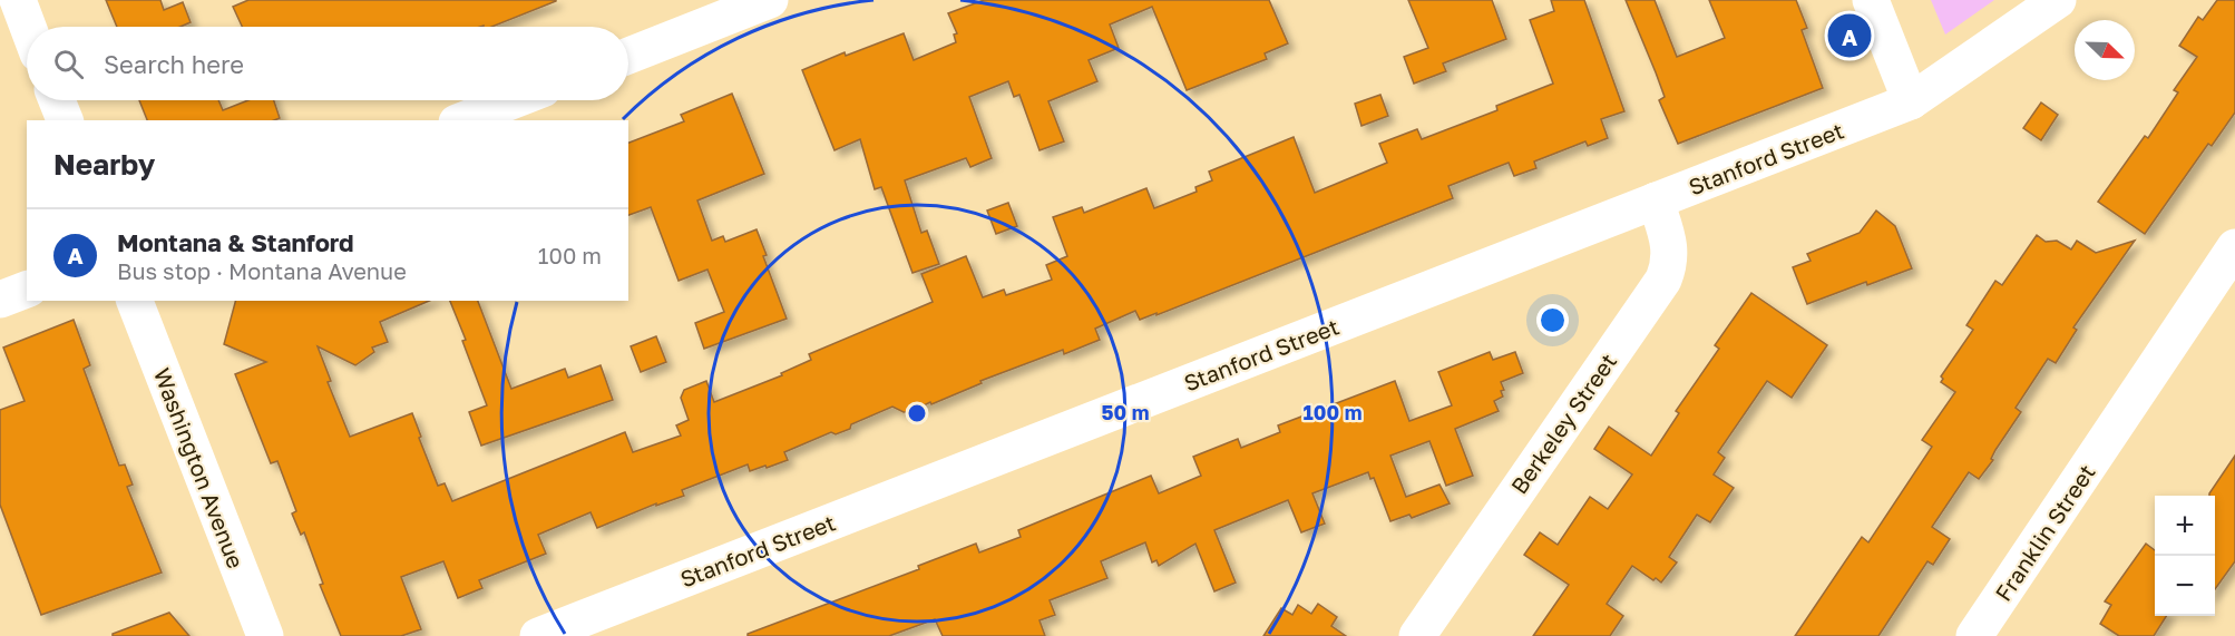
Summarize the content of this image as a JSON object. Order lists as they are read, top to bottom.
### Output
{
  "streets": {
    "street": [
      "Stanford Street",
      "Berkeley Street",
      "Washington Avenue",
      "Franklin Street"
    ]
  },
  "crossings": [
    ["Stanford Street", "Berkeley Street"]
  ],
  "north": "bottom right",
  "page": {
    "pins": "A",
    "search": "Search here",
    "heading": "Nearby",
    "list": [
      {
        "mark": "A",
        "name": "Montana & Stanford",
        "note": "Bus stop · Montana Avenue",
        "value": "100 m"
      }
    ],
    "map_buttons": ["+", "−"]
  },
  "rings": ["50 m", "100 m"]
}
